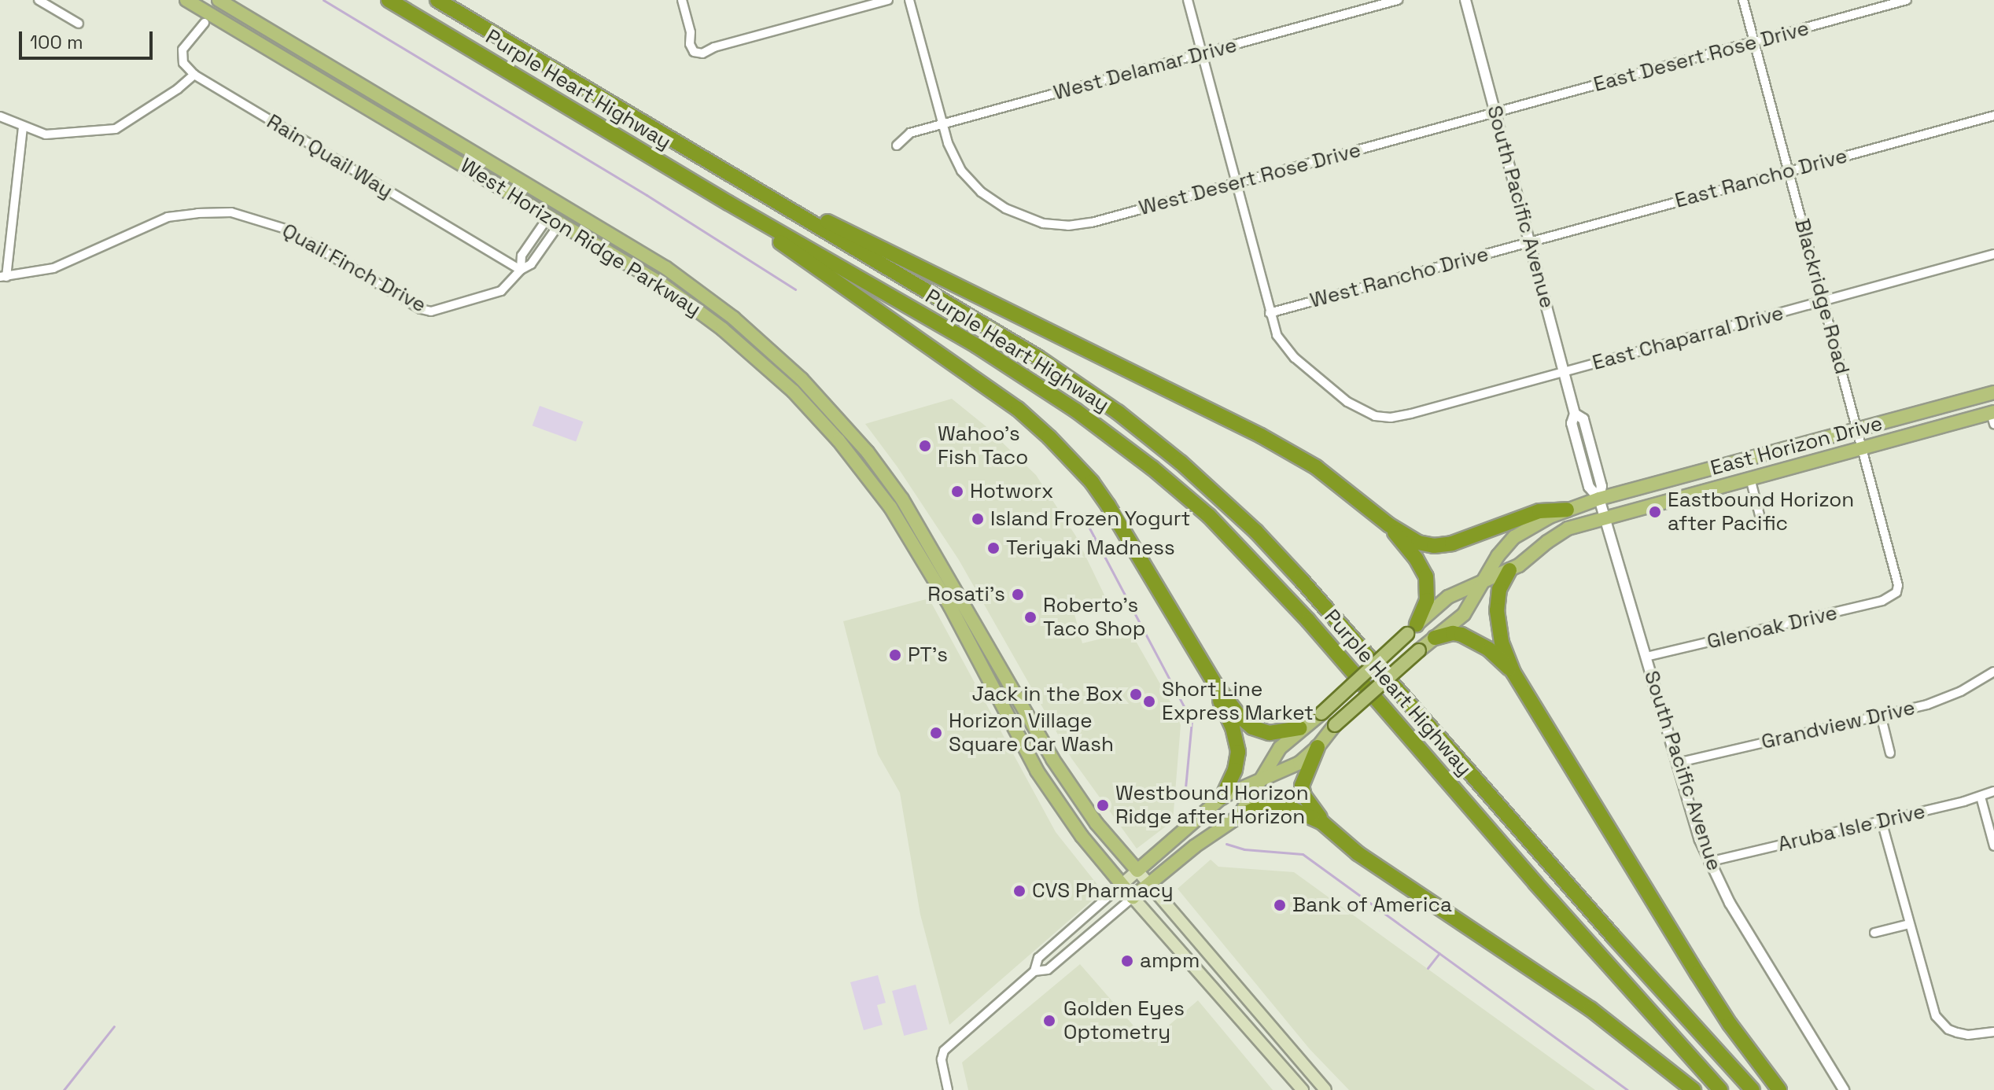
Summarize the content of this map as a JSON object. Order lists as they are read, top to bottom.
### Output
{
  "streets": {
    "highway": ["Purple Heart Highway"],
    "main road": ["West Horizon Ridge Parkway", "East Horizon Drive"],
    "street": [
      "East Desert Rose Drive",
      "West Delamar Drive",
      "Rain Quail Way",
      "East Rancho Drive",
      "West Desert Rose Drive",
      "South Pacific Avenue",
      "Quail Finch Drive",
      "West Rancho Drive",
      "Blackridge Road",
      "East Chaparral Drive",
      "Glenoak Drive",
      "Grandview Drive",
      "Aruba Isle Drive"
    ]
  },
  "crossings": [
    ["East Desert Rose Drive", "West Desert Rose Drive"],
    ["East Desert Rose Drive", "South Pacific Avenue"],
    ["East Desert Rose Drive", "Blackridge Road"],
    ["West Delamar Drive", "West Desert Rose Drive"],
    ["Rain Quail Way", "Quail Finch Drive"],
    ["East Rancho Drive", "South Pacific Avenue"],
    ["East Rancho Drive", "West Rancho Drive"],
    ["East Rancho Drive", "Blackridge Road"],
    ["West Desert Rose Drive", "South Pacific Avenue"],
    ["South Pacific Avenue", "West Rancho Drive"],
    ["South Pacific Avenue", "East Chaparral Drive"],
    ["South Pacific Avenue", "East Horizon Drive"],
    ["South Pacific Avenue", "Glenoak Drive"],
    ["South Pacific Avenue", "Grandview Drive"],
    ["South Pacific Avenue", "Aruba Isle Drive"],
    ["West Horizon Ridge Parkway", "Quail Finch Drive"],
    ["West Horizon Ridge Parkway", "East Horizon Drive"],
    ["West Rancho Drive", "East Chaparral Drive"],
    ["Blackridge Road", "East Chaparral Drive"],
    ["Blackridge Road", "East Horizon Drive"],
    ["Blackridge Road", "Glenoak Drive"]
  ],
  "places": [
    "Wahoo's Fish Taco",
    "Hotworx",
    "Eastbound Horizon after Pacific",
    "Island Frozen Yogurt",
    "Teriyaki Madness",
    "Rosati's",
    "Roberto's Taco Shop",
    "PT's",
    "Jack in the Box",
    "Short Line Express Market",
    "Horizon Village Square Car Wash",
    "Westbound Horizon Ridge after Horizon",
    "CVS Pharmacy",
    "Bank of America",
    "ampm",
    "Golden Eyes Optometry"
  ],
  "scale_bar": "100 m"
}
